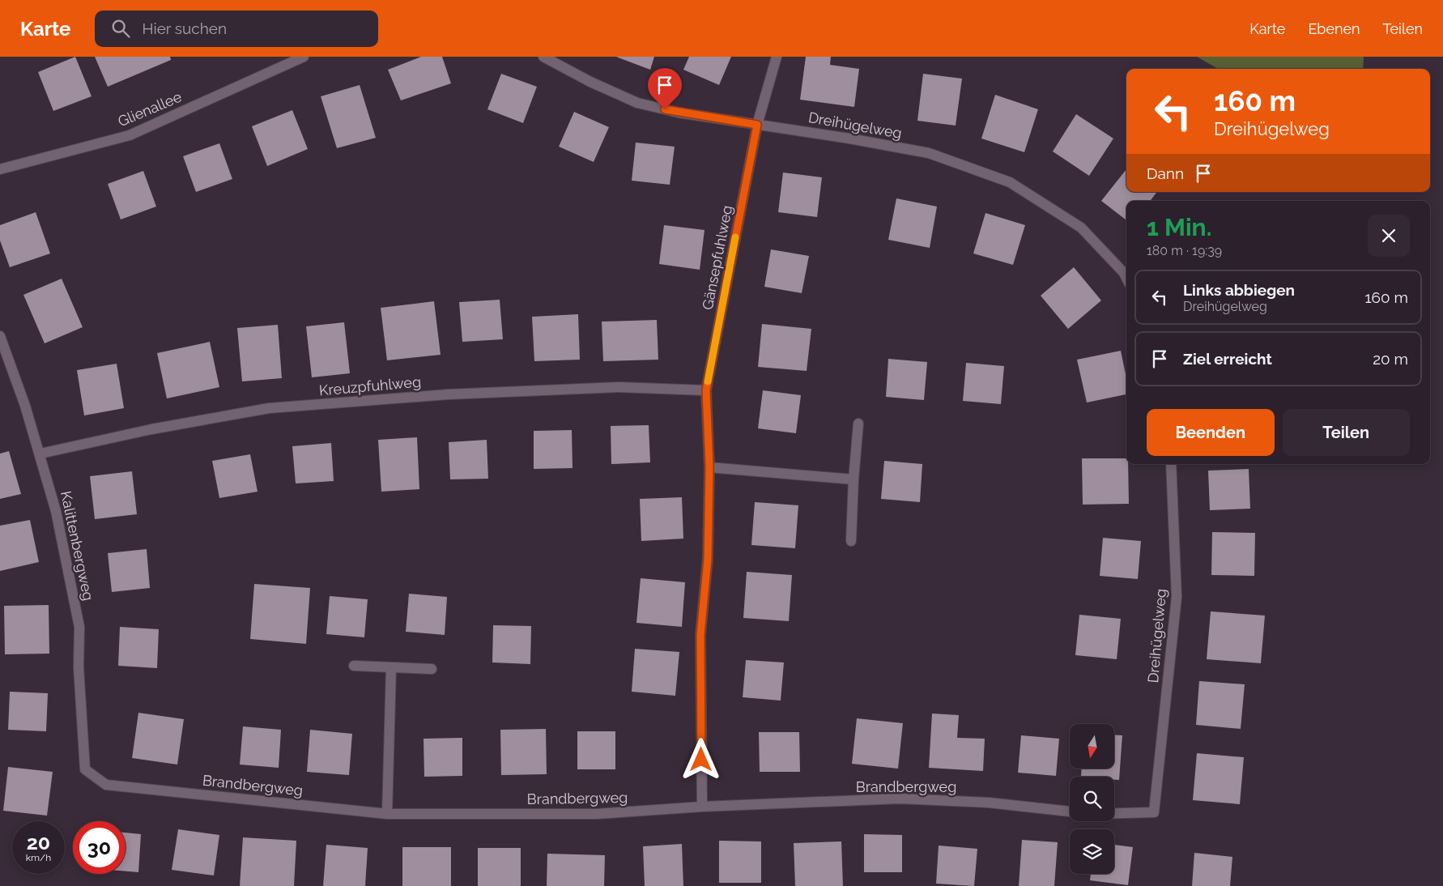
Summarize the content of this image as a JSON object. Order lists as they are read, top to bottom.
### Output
{
  "streets": {
    "street": [
      "Glienallee",
      "Dreihügelweg",
      "Gänsepfuhlweg",
      "Kreuzpfuhlweg",
      "Kalittenbergweg",
      "Brandbergweg"
    ]
  },
  "crossings": [
    ["Dreihügelweg", "Gänsepfuhlweg"],
    ["Gänsepfuhlweg", "Kreuzpfuhlweg"],
    ["Gänsepfuhlweg", "Brandbergweg"],
    ["Kreuzpfuhlweg", "Kalittenbergweg"],
    ["Kalittenbergweg", "Brandbergweg"]
  ],
  "north": "bottom",
  "page": {
    "header": "Karte",
    "search": "Hier suchen",
    "nav": ["Karte", "Ebenen", "Teilen"],
    "turn": ["160 m", "Dreihügelweg"],
    "then": "Dann",
    "heading": ["1 Min.", "180 m · 19:39"],
    "list": [
      {
        "name": "Links abbiegen",
        "note": "Dreihügelweg",
        "value": "160 m"
      },
      {
        "name": "Ziel erreicht",
        "value": "20 m"
      }
    ],
    "buttons": ["Beenden", "Teilen"],
    "speed": "20 km/h",
    "limit": "30"
  }
}
